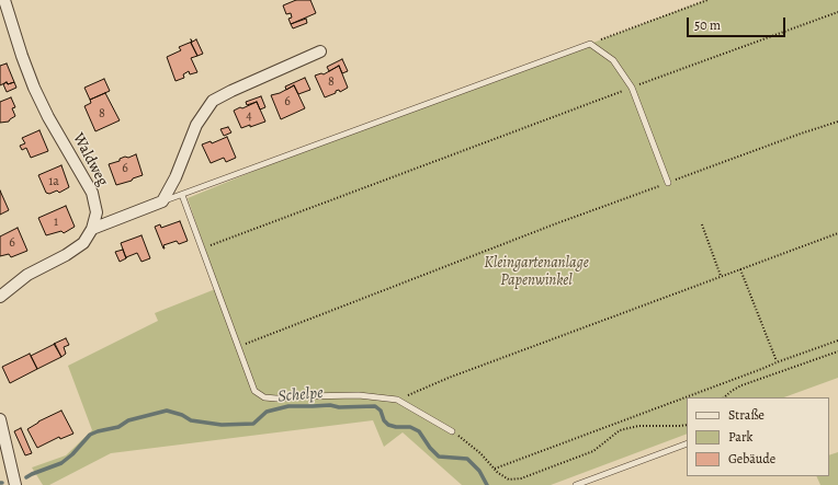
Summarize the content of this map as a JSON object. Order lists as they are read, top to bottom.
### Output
{
  "streets": {
    "street": ["Waldweg"]
  },
  "water": ["Schelpe"],
  "parks": ["Kleingartenanlage Papenwinkel"],
  "house_numbers": [
    "8",
    "6",
    "8",
    "4",
    "6",
    "1a",
    "1",
    "6"
  ],
  "legend": ["Straße", "Park", "Gebäude"],
  "scale_bar": "50 m"
}
